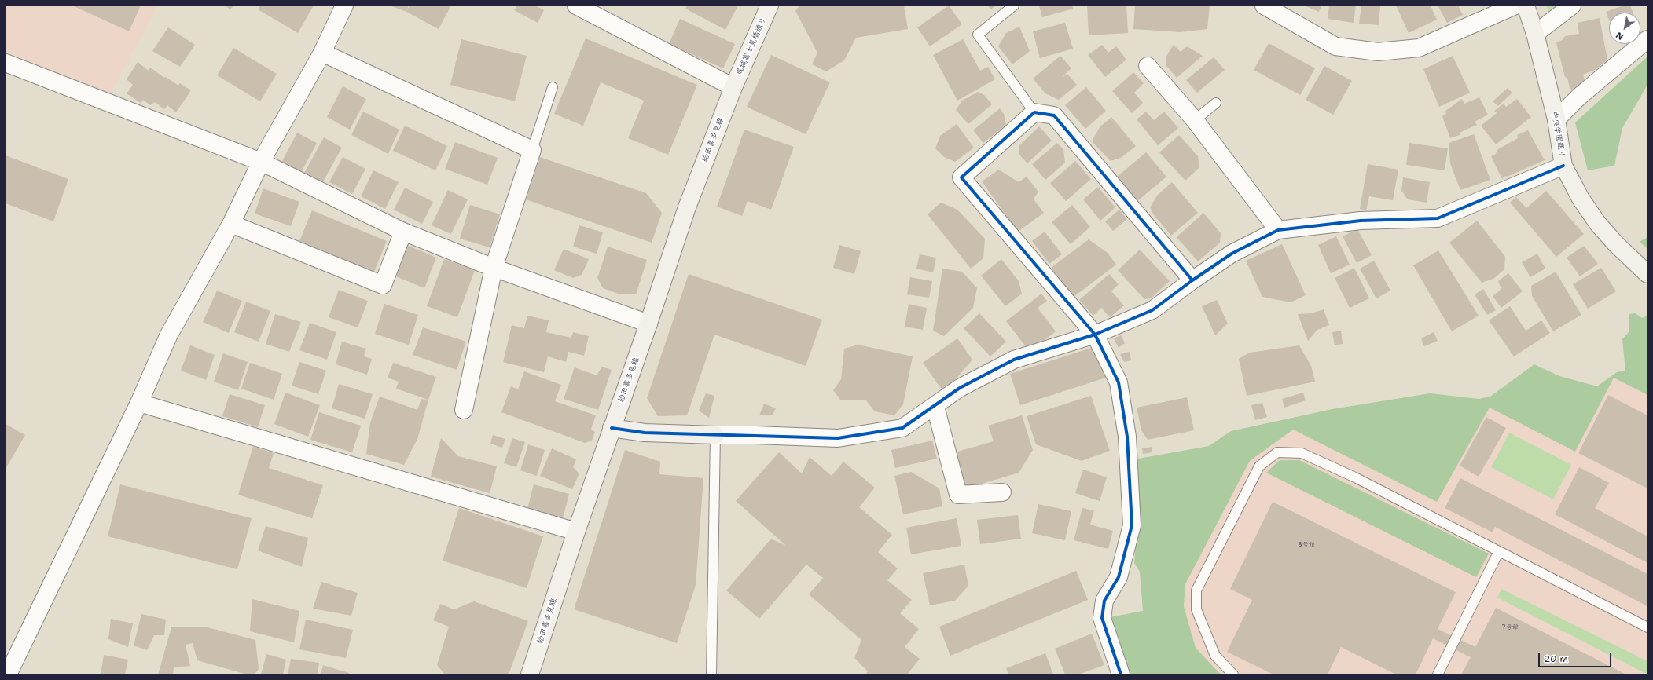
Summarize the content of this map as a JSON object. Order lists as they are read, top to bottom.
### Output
{
  "streets": {
    "street": ["成城富士見橋通り", "中央学園通り", "給田喜多見線"]
  },
  "crossings": [
    ["成城富士見橋通り", "給田喜多見線"]
  ],
  "house_numbers": ["8号館", "7号館"],
  "scale_bar": "20 m",
  "north": "bottom left"
}
